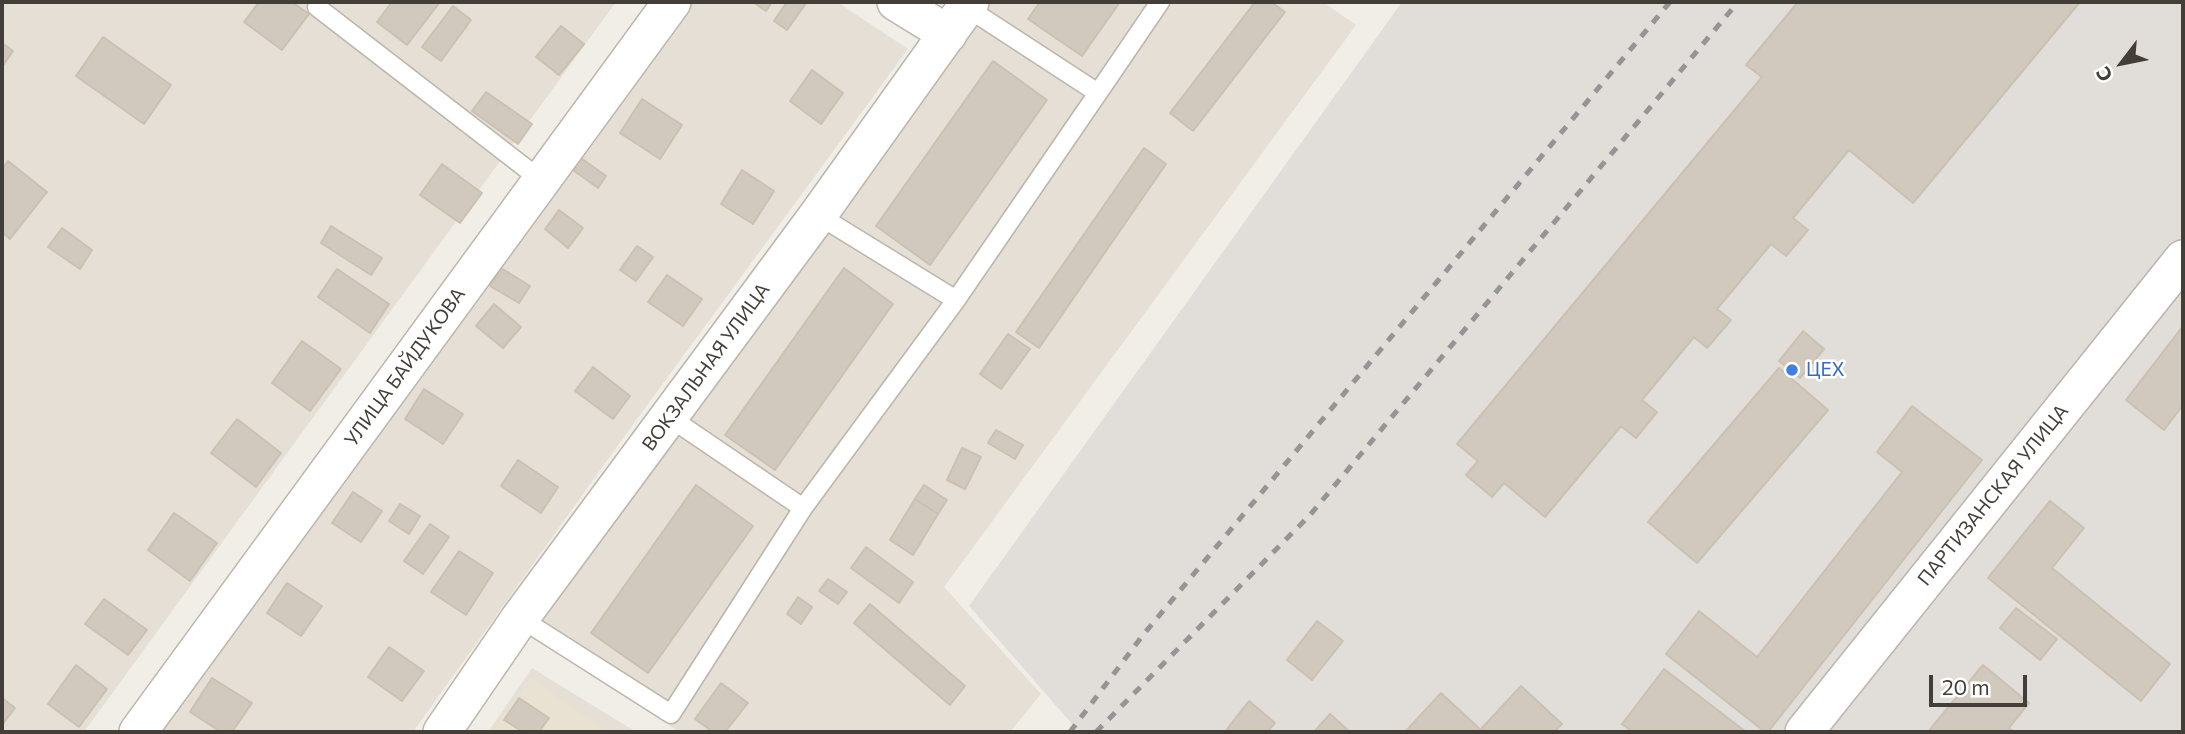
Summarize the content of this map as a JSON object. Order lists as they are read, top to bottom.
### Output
{
  "streets": {
    "street": ["УЛИЦА БАЙДУКОВА", "ВОКЗАЛЬНАЯ УЛИЦА", "ПАРТИЗАНСКАЯ УЛИЦА"]
  },
  "places": ["ЦЕХ"],
  "scale_bar": "20 m",
  "north": "bottom left"
}
